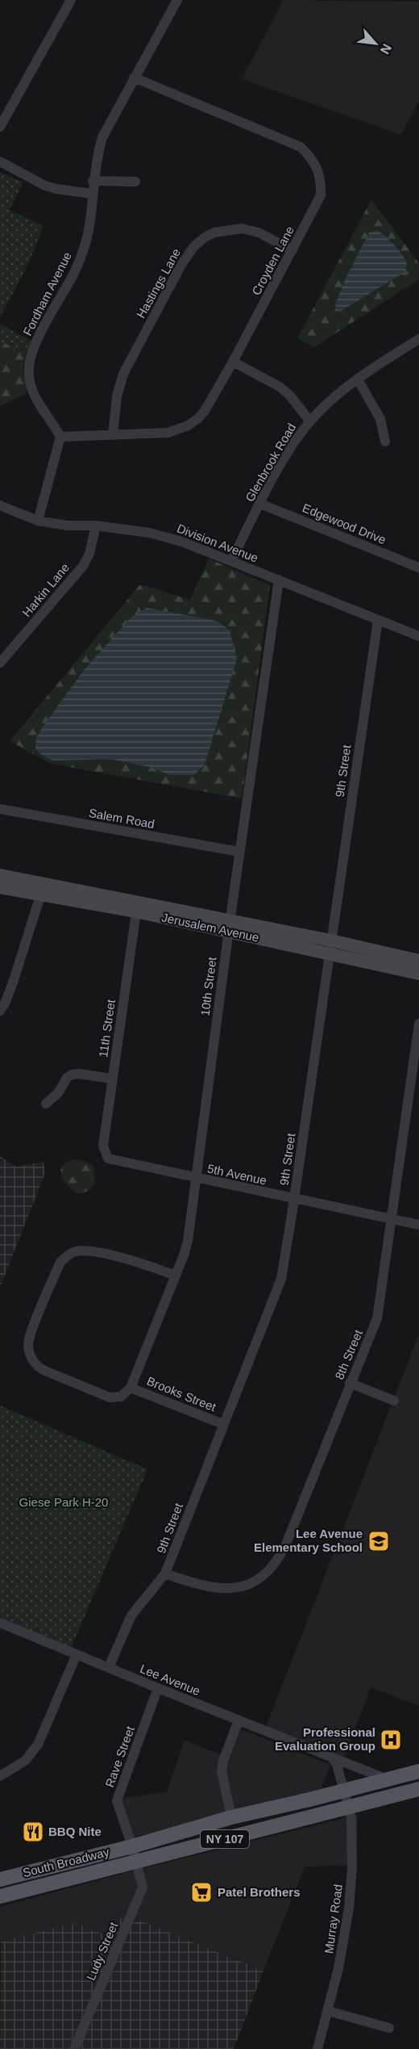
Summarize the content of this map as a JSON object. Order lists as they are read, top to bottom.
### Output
{
  "streets": {
    "main road": ["Jerusalem Avenue", "NY 107", "South Broadway"],
    "street": [
      "Croyden Lane",
      "Hastings Lane",
      "Fordham Avenue",
      "Glenbrook Road",
      "Edgewood Drive",
      "Division Avenue",
      "Harkin Lane",
      "9th Street",
      "Salem Road",
      "10th Street",
      "11th Street",
      "5th Avenue",
      "8th Street",
      "Brooks Street",
      "Lee Avenue",
      "Rave Street",
      "Murray Road",
      "Ludy Street"
    ]
  },
  "crossings": [
    ["Croyden Lane", "Hastings Lane"],
    ["Croyden Lane", "Fordham Avenue"],
    ["Glenbrook Road", "Edgewood Drive"],
    ["Glenbrook Road", "Division Avenue"],
    ["Division Avenue", "Harkin Lane"],
    ["Division Avenue", "9th Street"],
    ["Division Avenue", "10th Street"],
    ["9th Street", "Jerusalem Avenue"],
    ["9th Street", "5th Avenue"],
    ["9th Street", "8th Street"],
    ["9th Street", "Brooks Street"],
    ["9th Street", "Lee Avenue"],
    ["Salem Road", "10th Street"],
    ["Jerusalem Avenue", "10th Street"],
    ["Jerusalem Avenue", "11th Street"],
    ["10th Street", "5th Avenue"],
    ["10th Street", "Brooks Street"],
    ["11th Street", "5th Avenue"],
    ["5th Avenue", "8th Street"],
    ["Lee Avenue", "Rave Street"],
    ["Lee Avenue", "NY 107"],
    ["Rave Street", "NY 107"],
    ["Rave Street", "South Broadway"],
    ["Rave Street", "Ludy Street"],
    ["NY 107", "South Broadway"],
    ["NY 107", "Murray Road"],
    ["NY 107", "Ludy Street"],
    ["South Broadway", "Ludy Street"]
  ],
  "parks": ["Giese Park H-20"],
  "places": {
    "school or university": ["Lee Avenue Elementary School"],
    "hospital": ["Professional Evaluation Group"],
    "restaurant": ["BBQ Nite"],
    "supermarket": ["Patel Brothers"]
  },
  "north": "bottom right"
}
